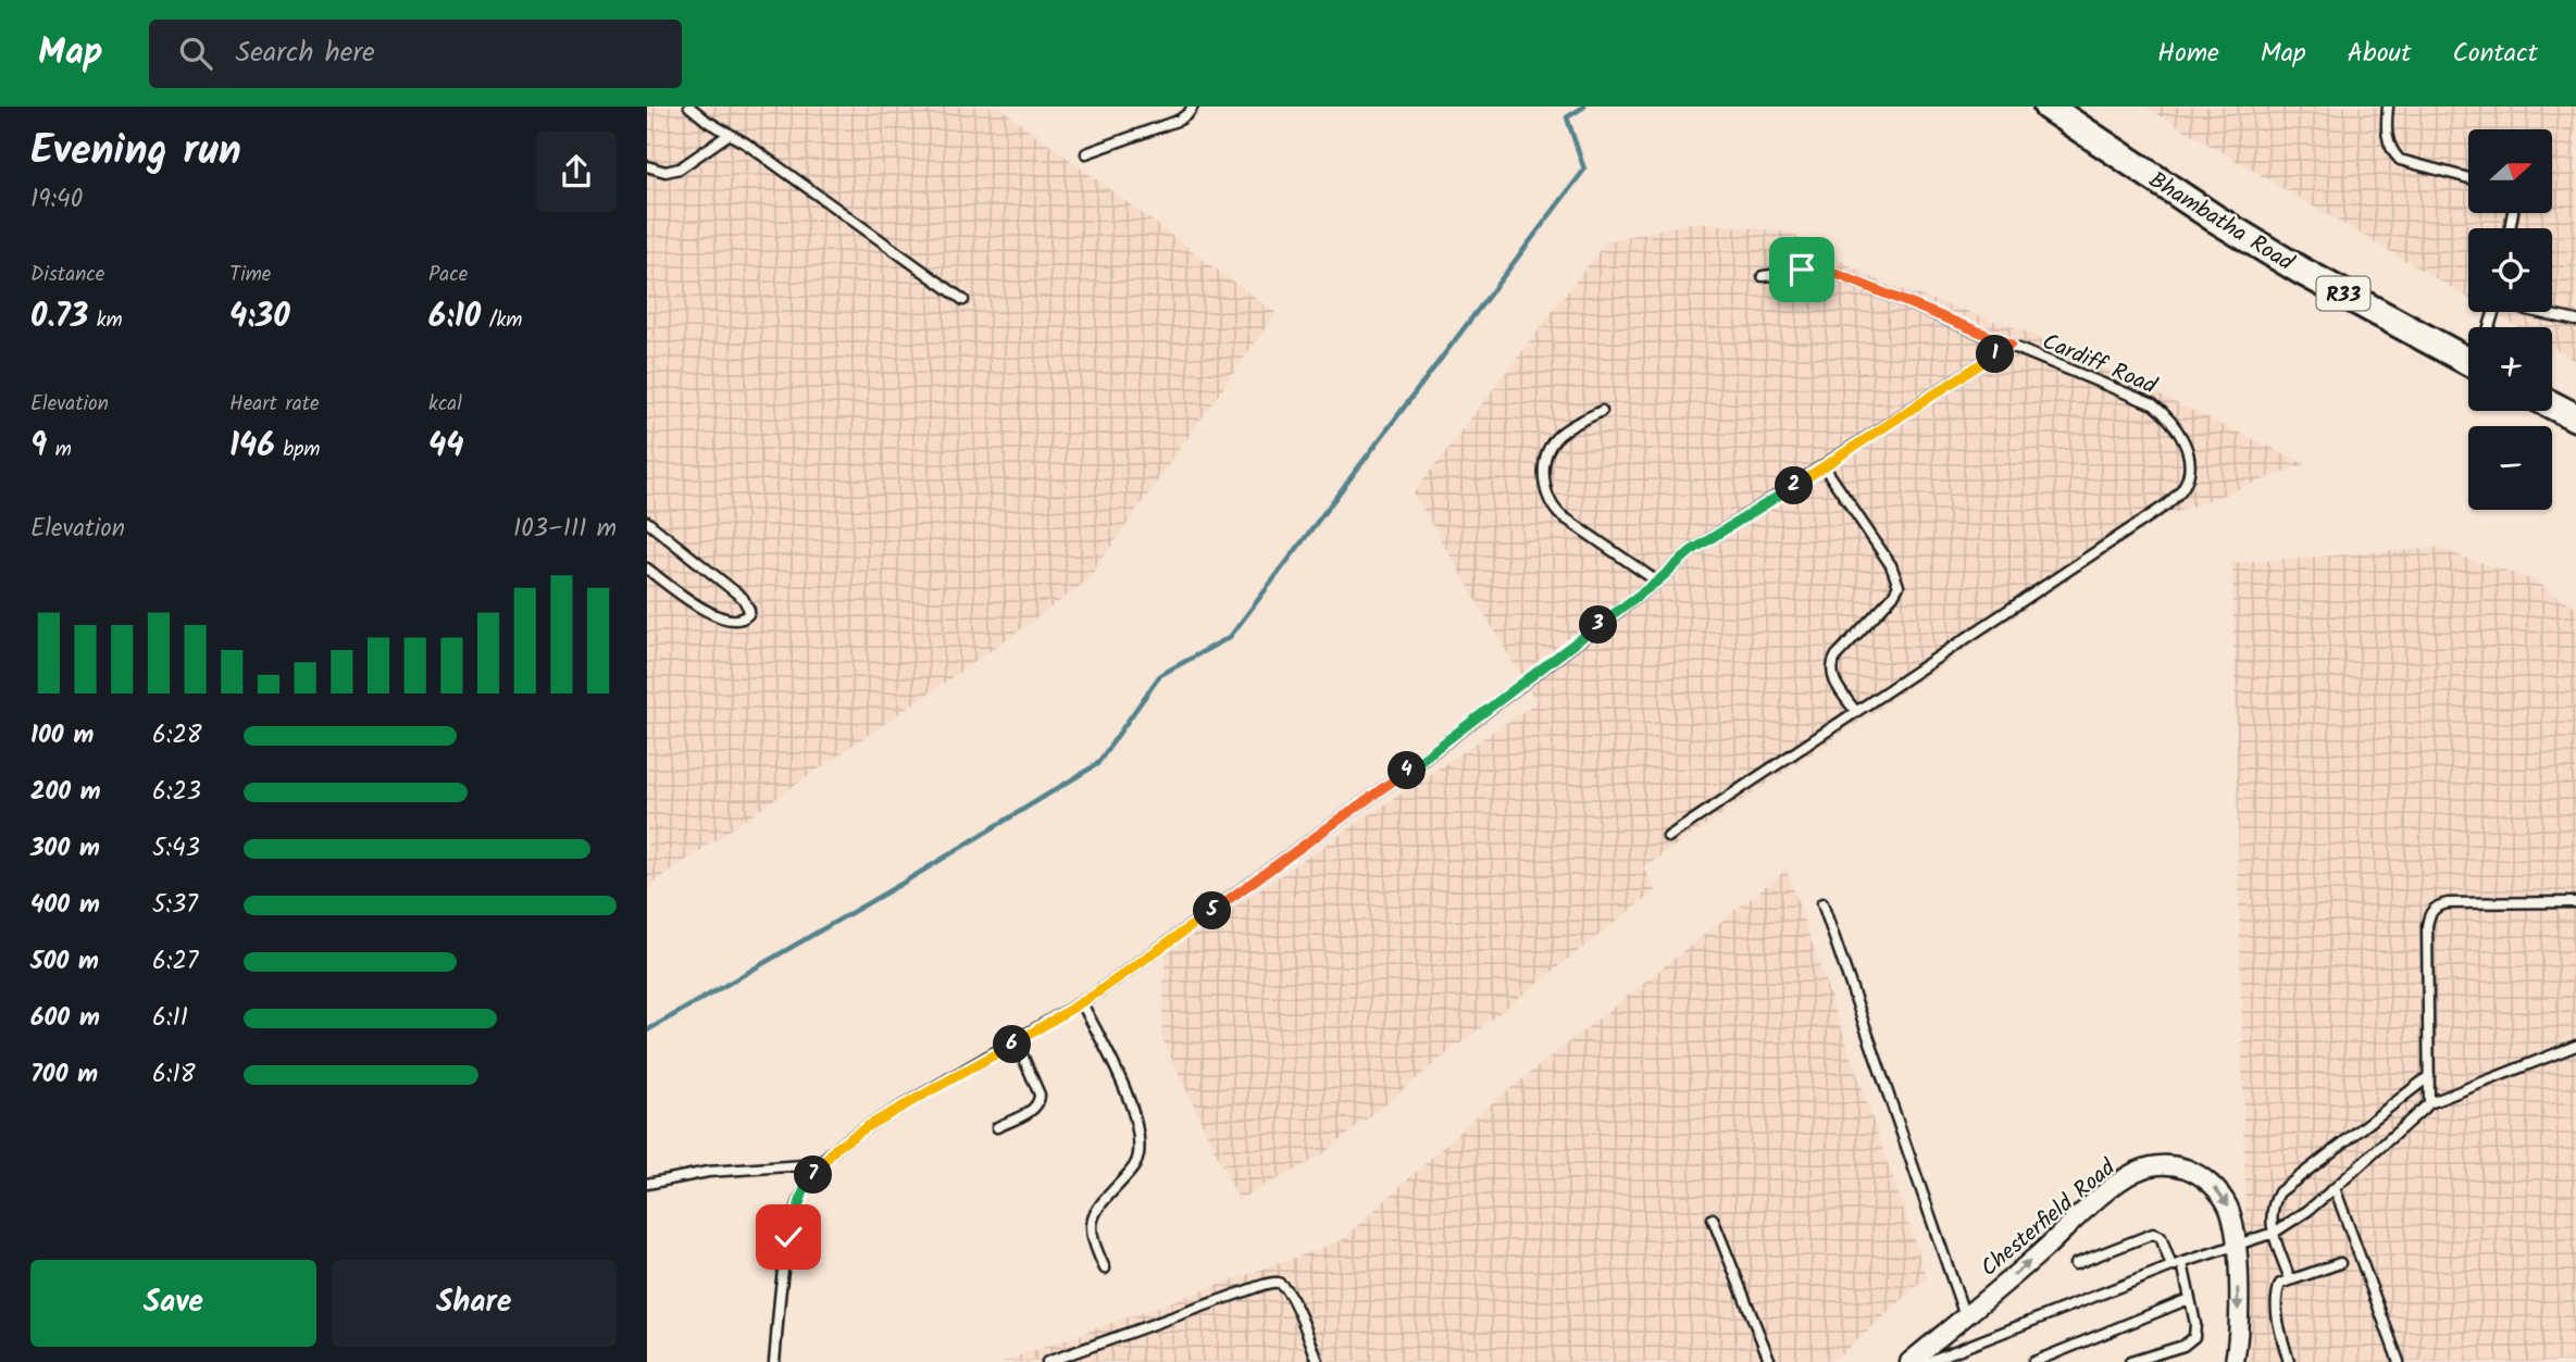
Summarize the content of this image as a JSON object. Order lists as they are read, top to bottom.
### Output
{
  "streets": {
    "main road": ["Bhambatha Road", "R33"],
    "street": ["Chesterfield Road"],
    "lane": ["Cardiff Road"]
  },
  "north": "right",
  "page": {
    "header": "Map",
    "search": "Search here",
    "nav": [
      "Home",
      "Map",
      "About",
      "Contact"
    ],
    "heading": ["Evening run", "19:40"],
    "map_buttons": ["+", "−"],
    "stats": [
      ["Distance", "0.73 km"],
      ["Time", "4:30"],
      ["Pace", "6:10 /km"],
      ["Elevation", "9 m"],
      ["Heart rate", "146 bpm"],
      ["kcal", "44"]
    ],
    "pins": [
      "1",
      "2",
      "3",
      "4",
      "5",
      "6",
      "7"
    ],
    "chart": ["Elevation", "103–111 m"],
    "list": [
      {
        "name": "100 m",
        "note": "6:28"
      },
      {
        "name": "200 m",
        "note": "6:23"
      },
      {
        "name": "300 m",
        "note": "5:43"
      },
      {
        "name": "400 m",
        "note": "5:37"
      },
      {
        "name": "500 m",
        "note": "6:27"
      },
      {
        "name": "600 m",
        "note": "6:11"
      },
      {
        "name": "700 m",
        "note": "6:18"
      }
    ],
    "buttons": ["Save", "Share"]
  }
}
